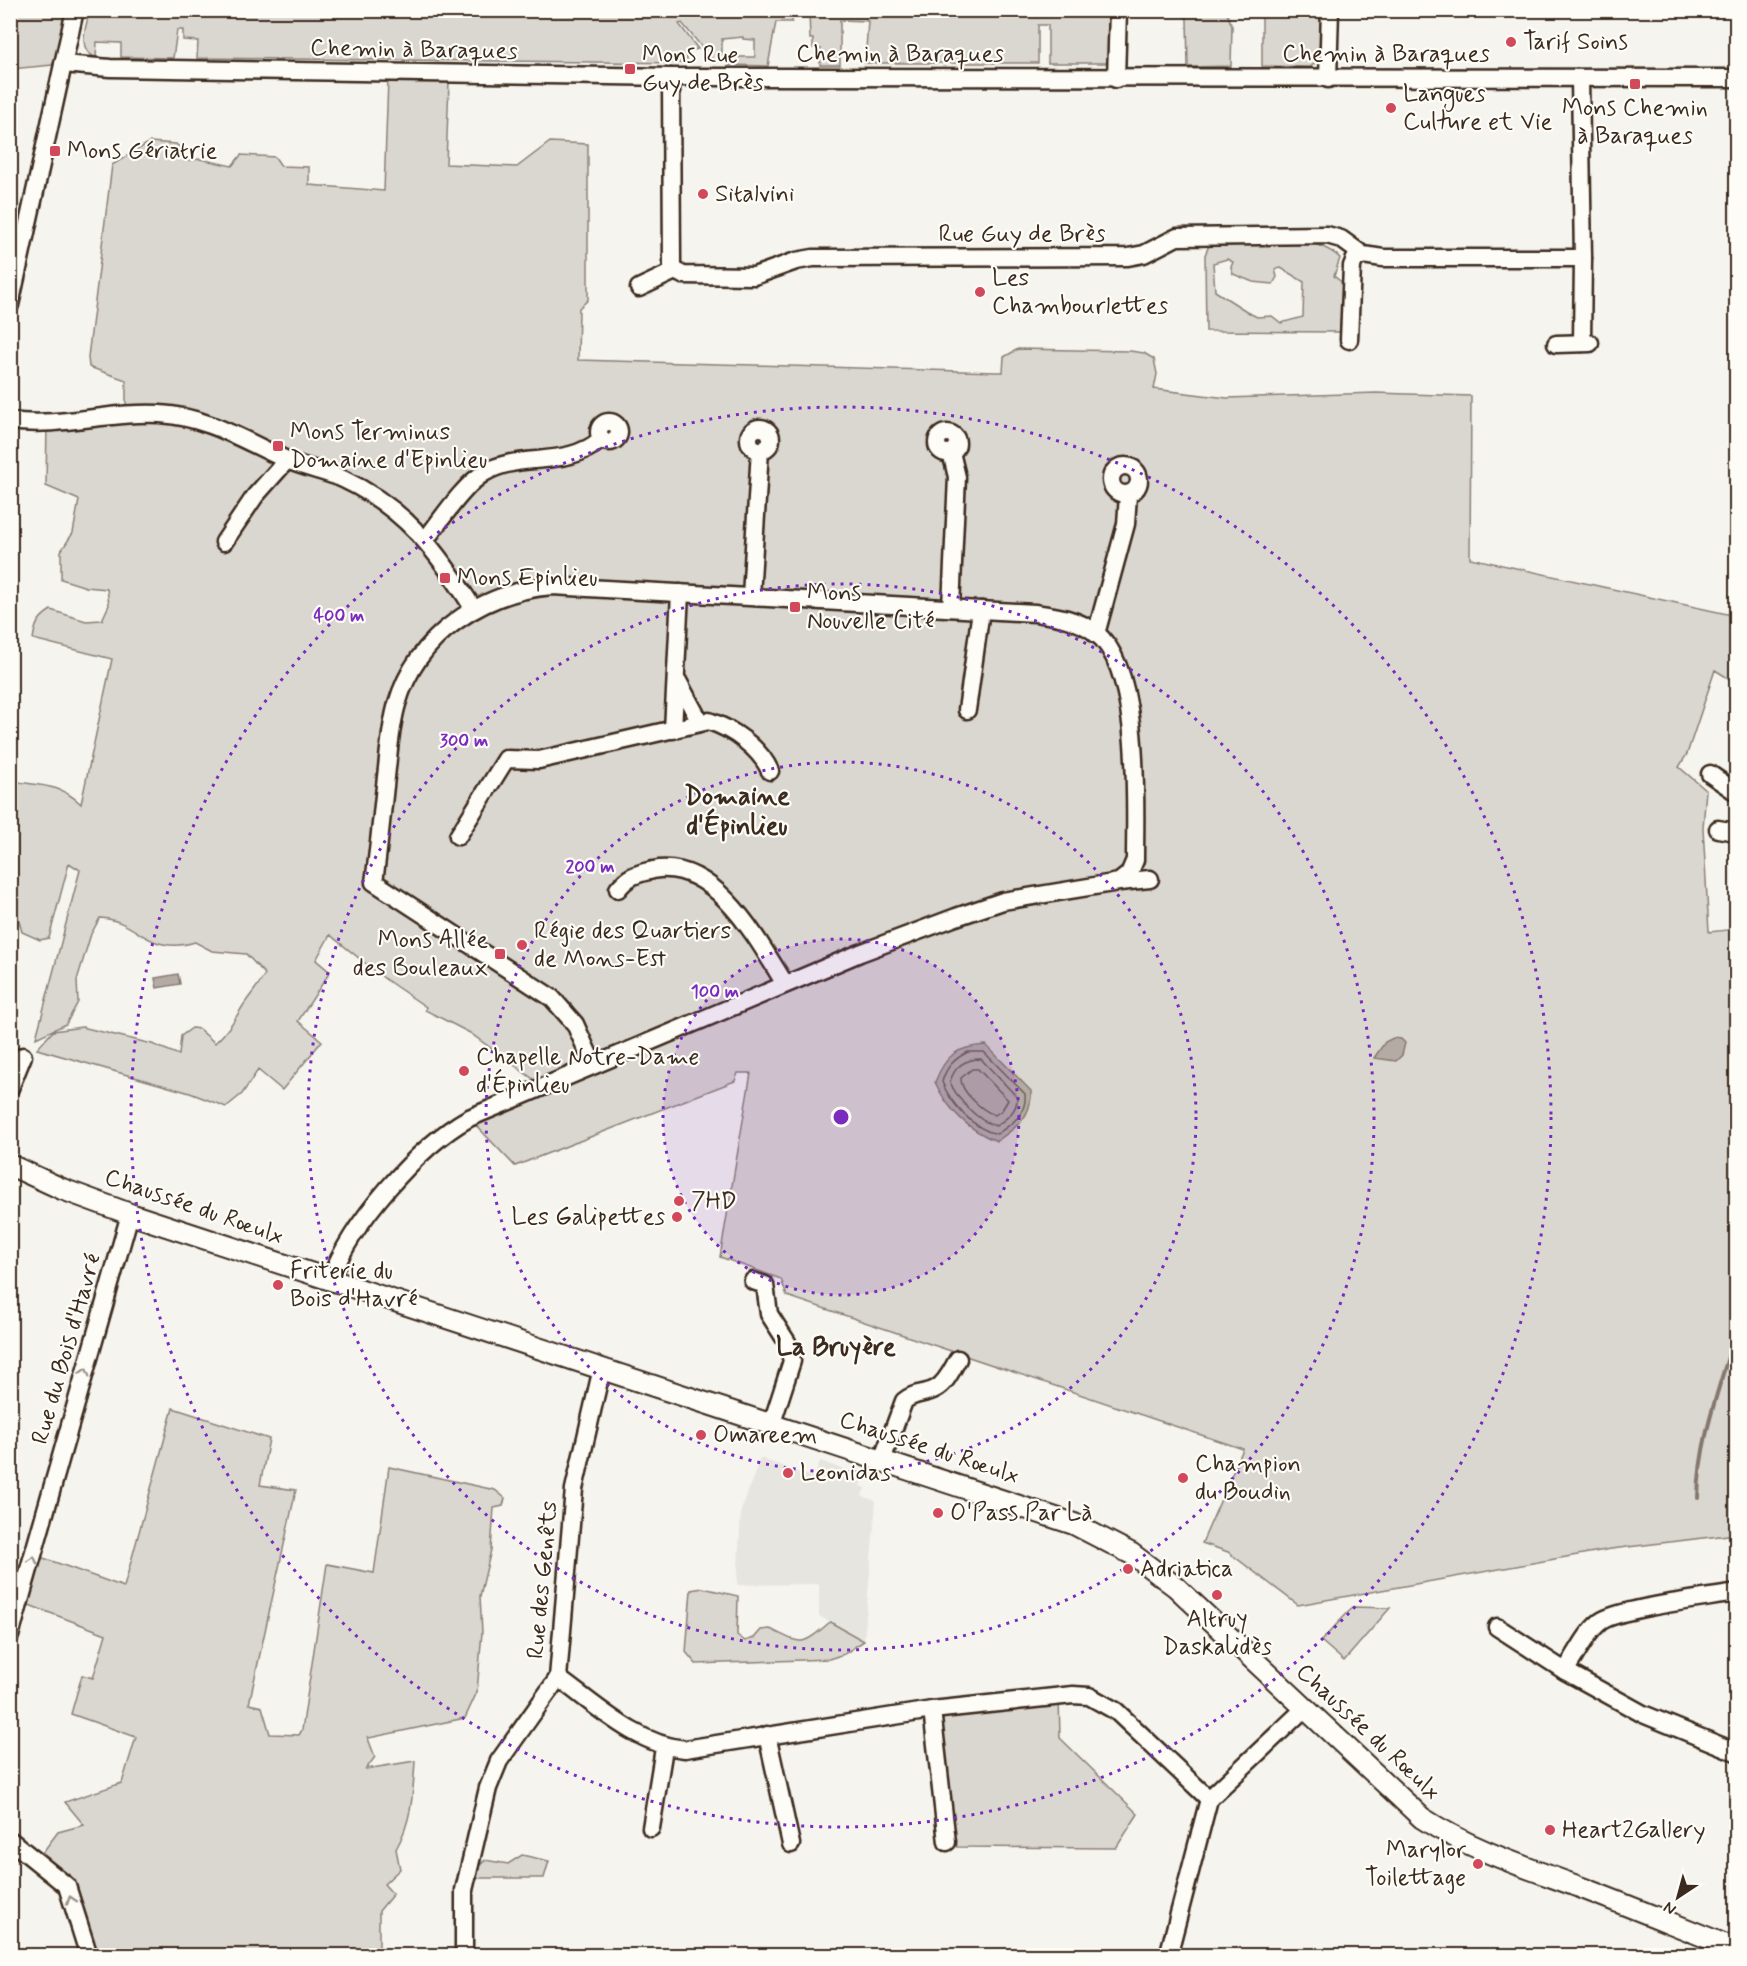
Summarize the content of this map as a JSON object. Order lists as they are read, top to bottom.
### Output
{
  "streets": {
    "main road": ["Chaussée du Rœulx"],
    "street": [
      "Chemin à Baraques",
      "Rue Guy de Brès",
      "Rue du Bois d'Havré",
      "Rue des Genêts"
    ]
  },
  "crossings": [
    ["Chaussée du Rœulx", "Rue du Bois d'Havré"],
    ["Chaussée du Rœulx", "Rue des Genêts"]
  ],
  "one_way": ["Rue du Bois d'Havré"],
  "districts": ["Domaine d'Épinlieu", "La Bruyère"],
  "places": {
    "other": [
      "Tarif Soins",
      "Langues Culture et Vie",
      "Sitalvini",
      "Les Chambourlettes",
      "Régie des Quartiers de Mons-Est",
      "Chapelle Notre-Dame d'Épinlieu",
      "7HD",
      "Les Galipettes",
      "Friterie du Bois d'Havré",
      "Omareem",
      "Leonidas",
      "Champion du Boudin",
      "O'Pass Par Là",
      "Adriatica",
      "Altruy Daskalidès",
      "Heart2Gallery",
      "Marylor Toilettage"
    ],
    "transit": [
      "Mons Rue Guy de Brès",
      "Mons Chemin à Baraques",
      "Mons Gériatrie",
      "Mons Terminus Domaine d'Epinlieu",
      "Mons Epinlieu",
      "Mons Nouvelle Cité",
      "Mons Allée des Bouleaux"
    ]
  },
  "north": "bottom left",
  "rings": [
    "400 m",
    "300 m",
    "200 m",
    "100 m"
  ]
}
